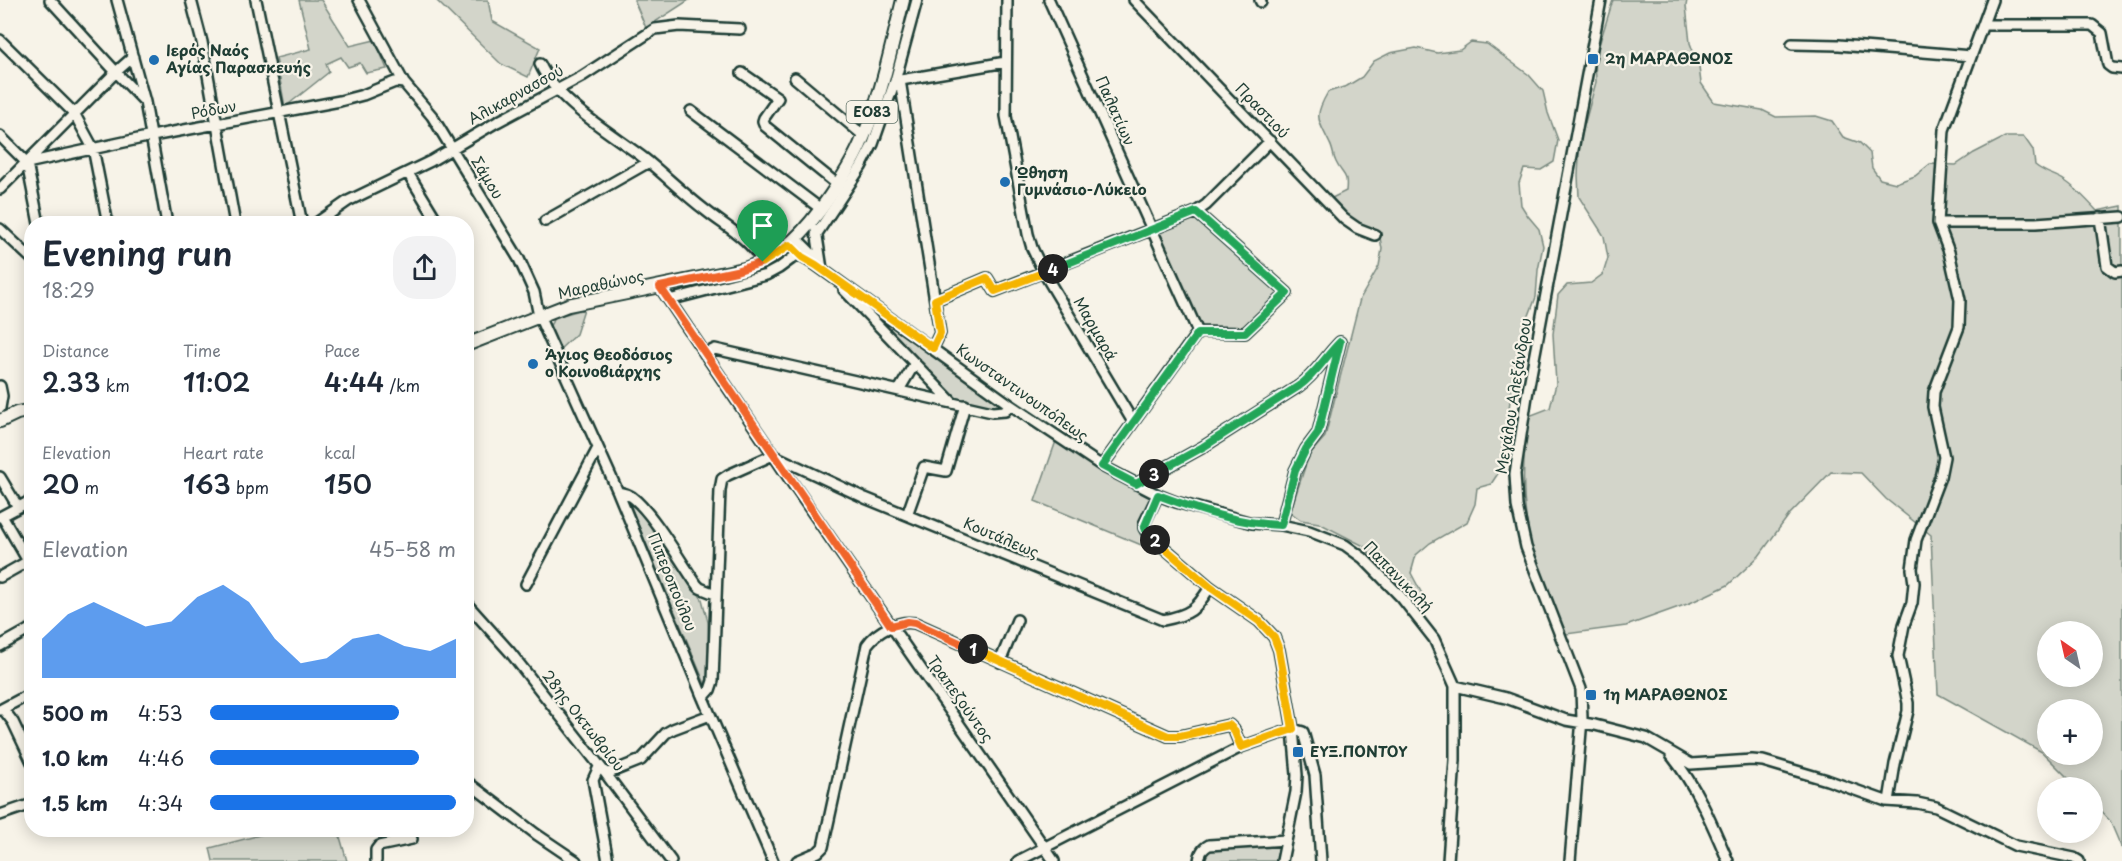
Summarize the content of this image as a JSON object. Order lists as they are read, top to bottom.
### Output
{
  "streets": {
    "main road": ["ΕΟ83", "Μαραθώνος"],
    "street": [
      "Αλικαρνασσού",
      "Ρόδων",
      "Παλατίων",
      "Πραστιού",
      "Σάμου",
      "Μαρμαρά",
      "Κωνσταντινουπόλεως",
      "Μεγάλου Αλεξάνδρου",
      "Κουτάλεως",
      "Παπανικολή",
      "Πιπεροπούλου",
      "Τραπεζούντος",
      "28ης Οκτωβρίου"
    ]
  },
  "crossings": [
    ["Αλικαρνασσού", "Σάμου"],
    ["Ρόδων", "Σάμου"],
    ["Σάμου", "Μαραθώνος"],
    ["Σάμου", "Πιπεροπούλου"],
    ["Μαραθώνος", "Κωνσταντινουπόλεως"],
    ["Μαραθώνος", "Πιπεροπούλου"],
    ["Μαραθώνος", "Τραπεζούντος"],
    ["Κωνσταντινουπόλεως", "Παπανικολή"],
    ["Κουτάλεως", "Τραπεζούντος"]
  ],
  "places": {
    "transit": ["2η ΜΑΡΑΘΩΝΟΣ", "1η ΜΑΡΑΘΩΝΟΣ", "ΕΥΞ.ΠΟΝΤΟΥ"],
    "other": ["Ιερός Ναός Αγίας Παρασκευής", "Ώθηση Γυμνάσιο-Λύκειο", "Άγιος Θεοδόσιος ο Κοινοβιάρχης"]
  },
  "north": "top left",
  "page": {
    "heading": ["Evening run", "18:29"],
    "pins": [
      "4",
      "3",
      "2",
      "1"
    ],
    "stats": [
      ["Distance", "2.33 km"],
      ["Time", "11:02"],
      ["Pace", "4:44 /km"],
      ["Elevation", "20 m"],
      ["Heart rate", "163 bpm"],
      ["kcal", "150"]
    ],
    "chart": ["Elevation", "45–58 m"],
    "map_buttons": ["+", "−"],
    "list": [
      {
        "name": "500 m",
        "note": "4:53"
      },
      {
        "name": "1.0 km",
        "note": "4:46"
      },
      {
        "name": "1.5 km",
        "note": "4:34"
      }
    ]
  }
}
